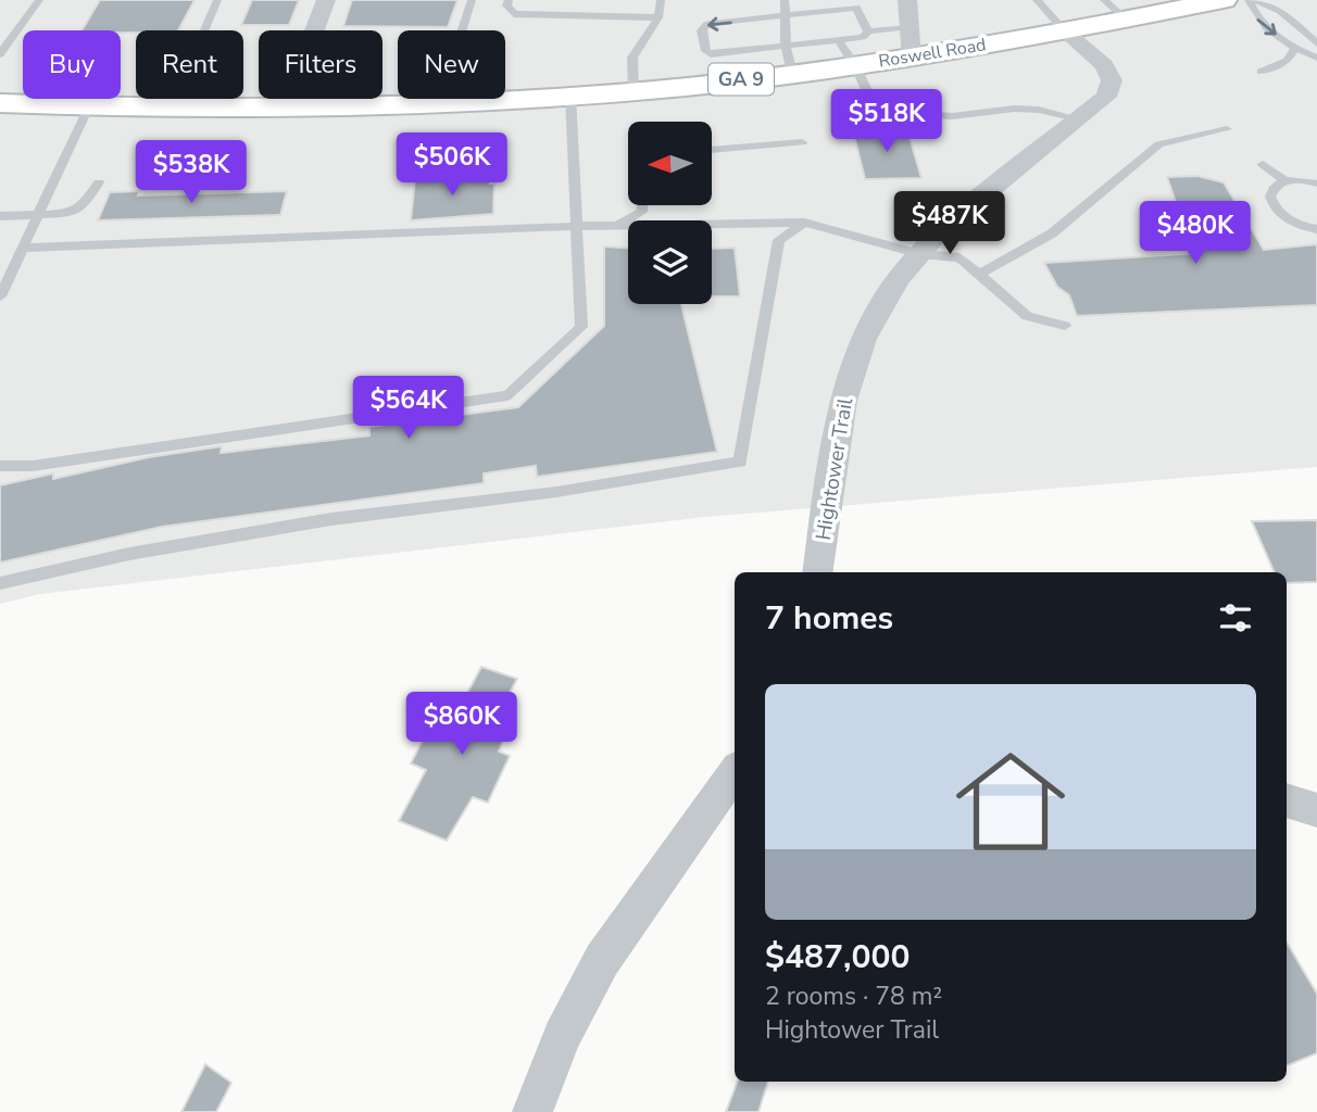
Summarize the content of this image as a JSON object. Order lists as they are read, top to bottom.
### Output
{
  "streets": {
    "main road": ["Roswell Road", "GA 9"],
    "street": ["Hightower Trail"]
  },
  "crossings": [
    ["Roswell Road", "Hightower Trail"]
  ],
  "north": "left",
  "page": {
    "chip": [
      "Buy",
      "Rent",
      "Filters",
      "New"
    ],
    "price": [
      "$518K",
      "$506K",
      "$538K",
      "$487K",
      "$480K",
      "$564K",
      "$860K"
    ],
    "heading": "7 homes",
    "list": [
      {
        "name": "$487,000",
        "note": "2 rooms · 78 m² · Hightower Trail"
      }
    ]
  }
}
